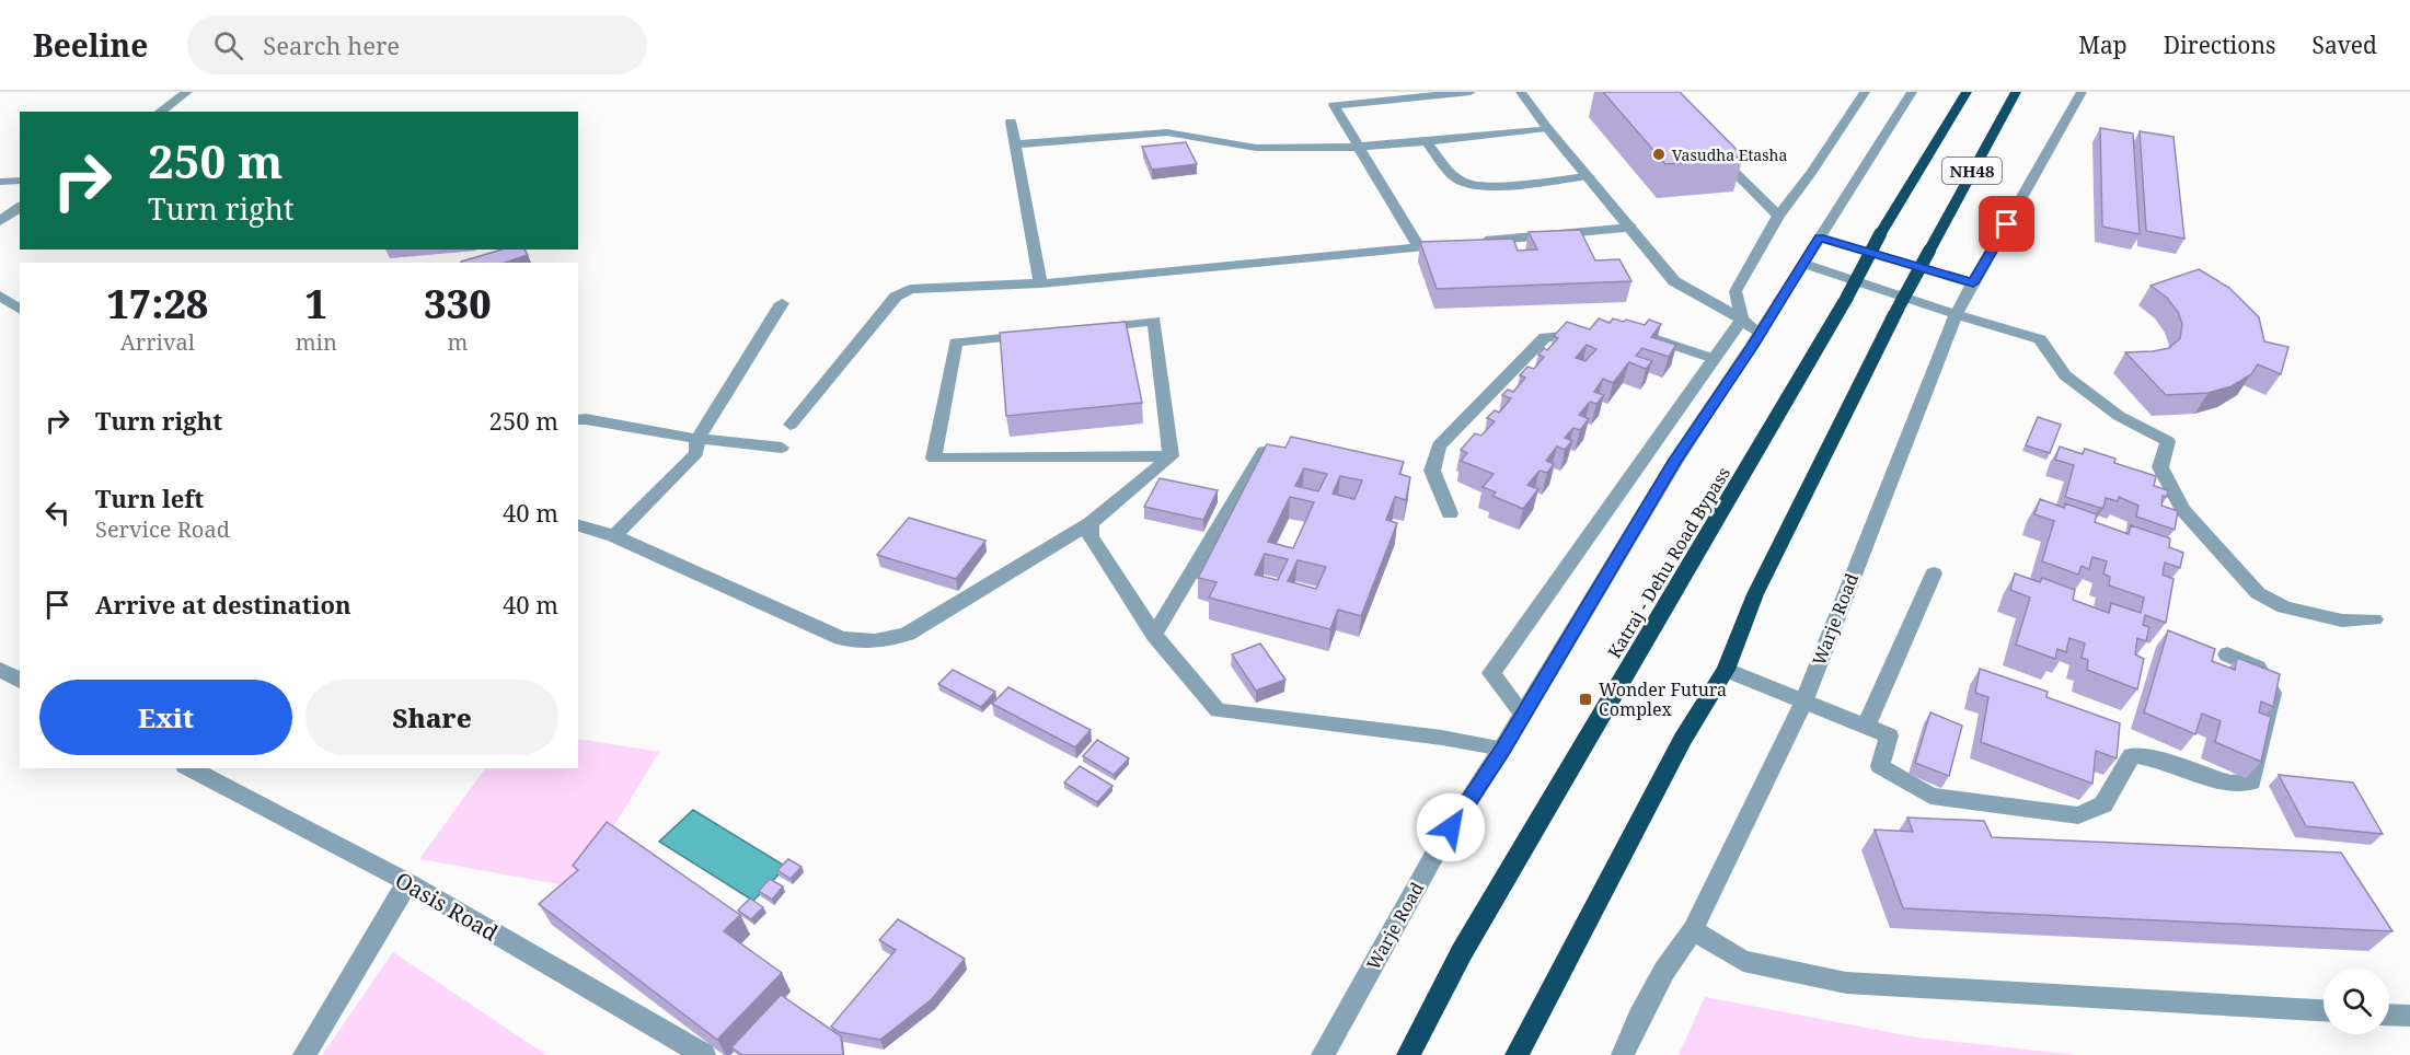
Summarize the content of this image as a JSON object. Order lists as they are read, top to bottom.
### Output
{
  "streets": {
    "highway": ["NH48", "Katraj - Dehu Road Bypass"],
    "street": ["Warje Road", "Oasis Road"]
  },
  "places": {
    "other": ["Vasudha Etasha"],
    "transit": ["Wonder Futura Complex"]
  },
  "page": {
    "header": "Beeline",
    "search": "Search here",
    "nav": ["Map", "Directions", "Saved"],
    "turn": ["250 m", "Turn right"],
    "eta": [
      "17:28",
      "Arrival",
      "1",
      "min",
      "330",
      "m"
    ],
    "list": [
      {
        "name": "Turn right",
        "value": "250 m"
      },
      {
        "name": "Turn left",
        "note": "Service Road",
        "value": "40 m"
      },
      {
        "name": "Arrive at destination",
        "value": "40 m"
      }
    ],
    "buttons": ["Exit", "Share"]
  }
}
